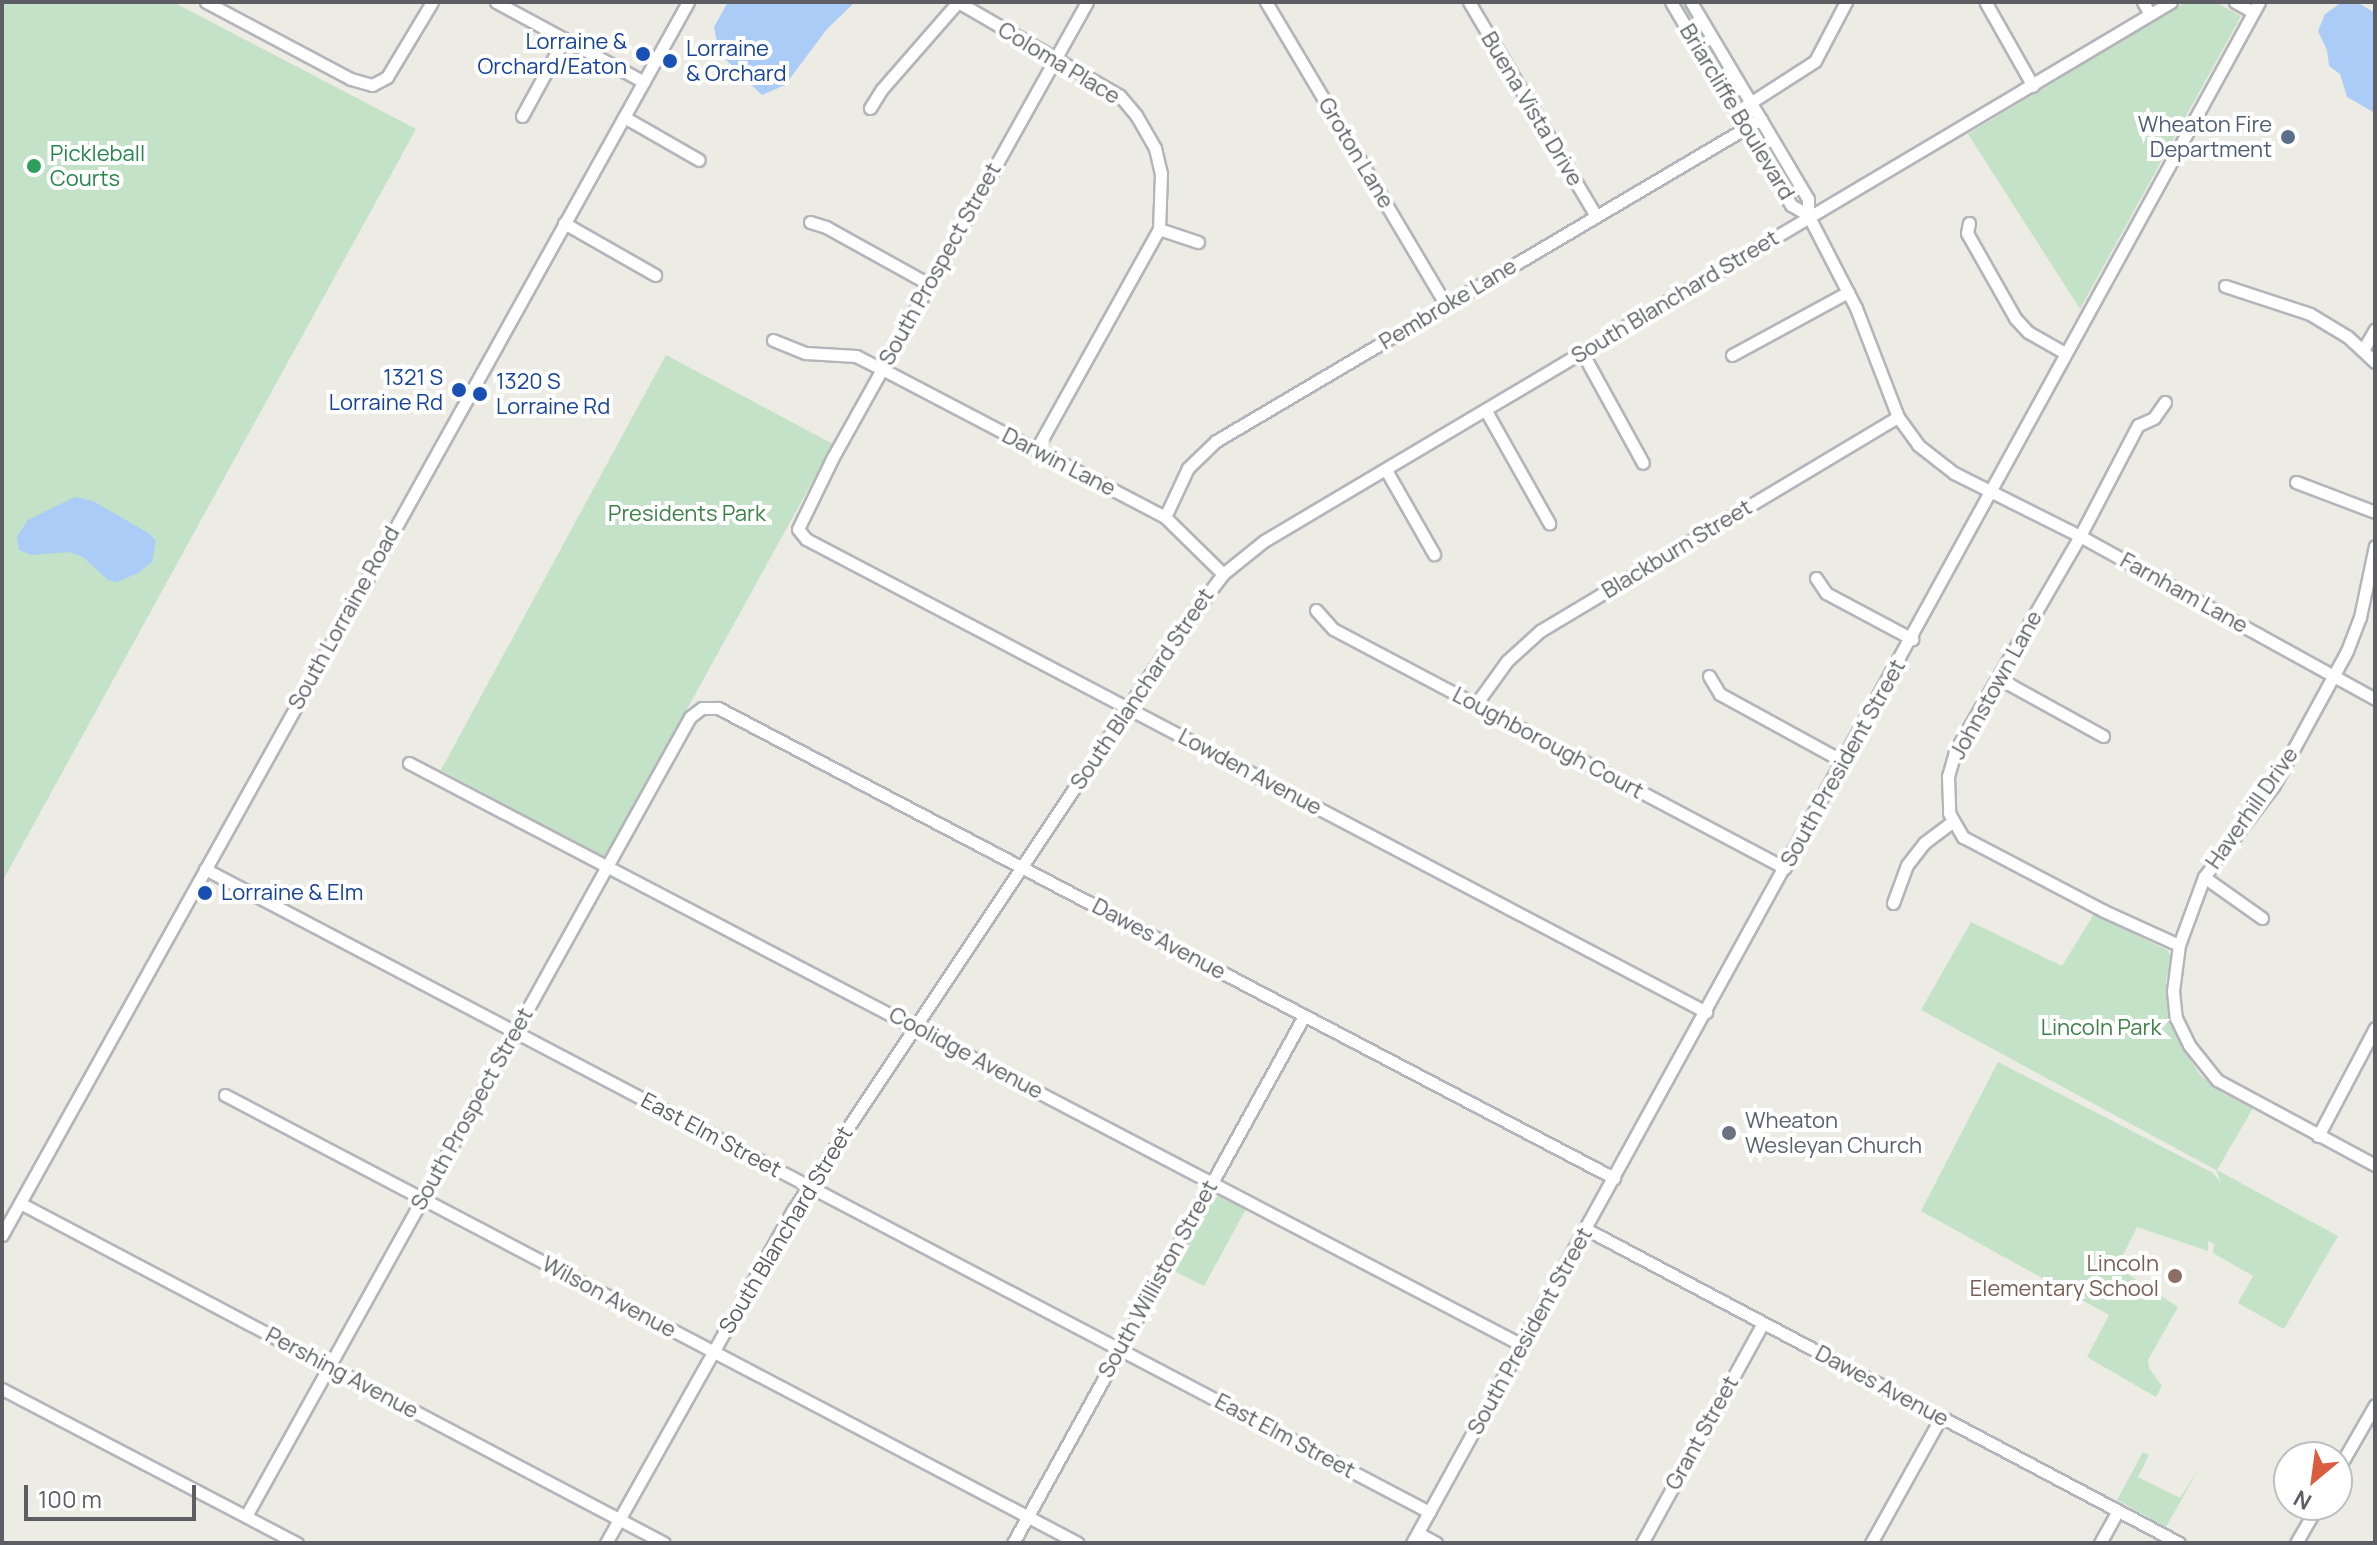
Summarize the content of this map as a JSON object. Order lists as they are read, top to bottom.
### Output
{
  "streets": {
    "street": [
      "Coloma Place",
      "Buena Vista Drive",
      "Briarcliffe Boulevard",
      "Groton Lane",
      "South Prospect Street",
      "South Blanchard Street",
      "Pembroke Lane",
      "Darwin Lane",
      "Blackburn Street",
      "Farnham Lane",
      "South Lorraine Road",
      "Johnstown Lane",
      "Loughborough Court",
      "South President Street",
      "Lowden Avenue",
      "Haverhill Drive",
      "Dawes Avenue",
      "Coolidge Avenue",
      "East Elm Street",
      "South Williston Street",
      "Wilson Avenue",
      "Pershing Avenue",
      "Grant Street"
    ]
  },
  "crossings": [
    ["Coloma Place", "South Prospect Street"],
    ["Coloma Place", "Darwin Lane"],
    ["Buena Vista Drive", "Pembroke Lane"],
    ["Briarcliffe Boulevard", "South Blanchard Street"],
    ["Briarcliffe Boulevard", "Pembroke Lane"],
    ["Briarcliffe Boulevard", "Blackburn Street"],
    ["Briarcliffe Boulevard", "Farnham Lane"],
    ["Briarcliffe Boulevard", "South President Street"],
    ["Groton Lane", "Pembroke Lane"],
    ["South Prospect Street", "Darwin Lane"],
    ["South Prospect Street", "Lowden Avenue"],
    ["South Prospect Street", "Dawes Avenue"],
    ["South Prospect Street", "Coolidge Avenue"],
    ["South Prospect Street", "East Elm Street"],
    ["South Prospect Street", "Wilson Avenue"],
    ["South Prospect Street", "Pershing Avenue"],
    ["South Blanchard Street", "Darwin Lane"],
    ["South Blanchard Street", "Lowden Avenue"],
    ["South Blanchard Street", "Dawes Avenue"],
    ["South Blanchard Street", "Coolidge Avenue"],
    ["South Blanchard Street", "East Elm Street"],
    ["South Blanchard Street", "Wilson Avenue"],
    ["South Blanchard Street", "Pershing Avenue"],
    ["Pembroke Lane", "Darwin Lane"],
    ["Blackburn Street", "Loughborough Court"],
    ["Farnham Lane", "Johnstown Lane"],
    ["Farnham Lane", "South President Street"],
    ["Farnham Lane", "Haverhill Drive"],
    ["South Lorraine Road", "East Elm Street"],
    ["South Lorraine Road", "Pershing Avenue"],
    ["Loughborough Court", "South President Street"],
    ["South President Street", "Lowden Avenue"],
    ["South President Street", "Dawes Avenue"],
    ["South President Street", "Coolidge Avenue"],
    ["South President Street", "East Elm Street"],
    ["Dawes Avenue", "South Williston Street"],
    ["Dawes Avenue", "Grant Street"],
    ["Coolidge Avenue", "South Williston Street"],
    ["East Elm Street", "South Williston Street"],
    ["South Williston Street", "Wilson Avenue"]
  ],
  "parks": ["Presidents Park", "Lincoln Park"],
  "places": [
    "Lorraine & Orchard/Eaton",
    "Lorraine & Orchard",
    "Wheaton Fire Department",
    "Pickleball Courts",
    "1321 S Lorraine Rd",
    "1320 S Lorraine Rd",
    "Lorraine & Elm",
    "Wheaton Wesleyan Church",
    "Lincoln Elementary School"
  ],
  "scale_bar": "100 m",
  "north": "bottom left"
}
